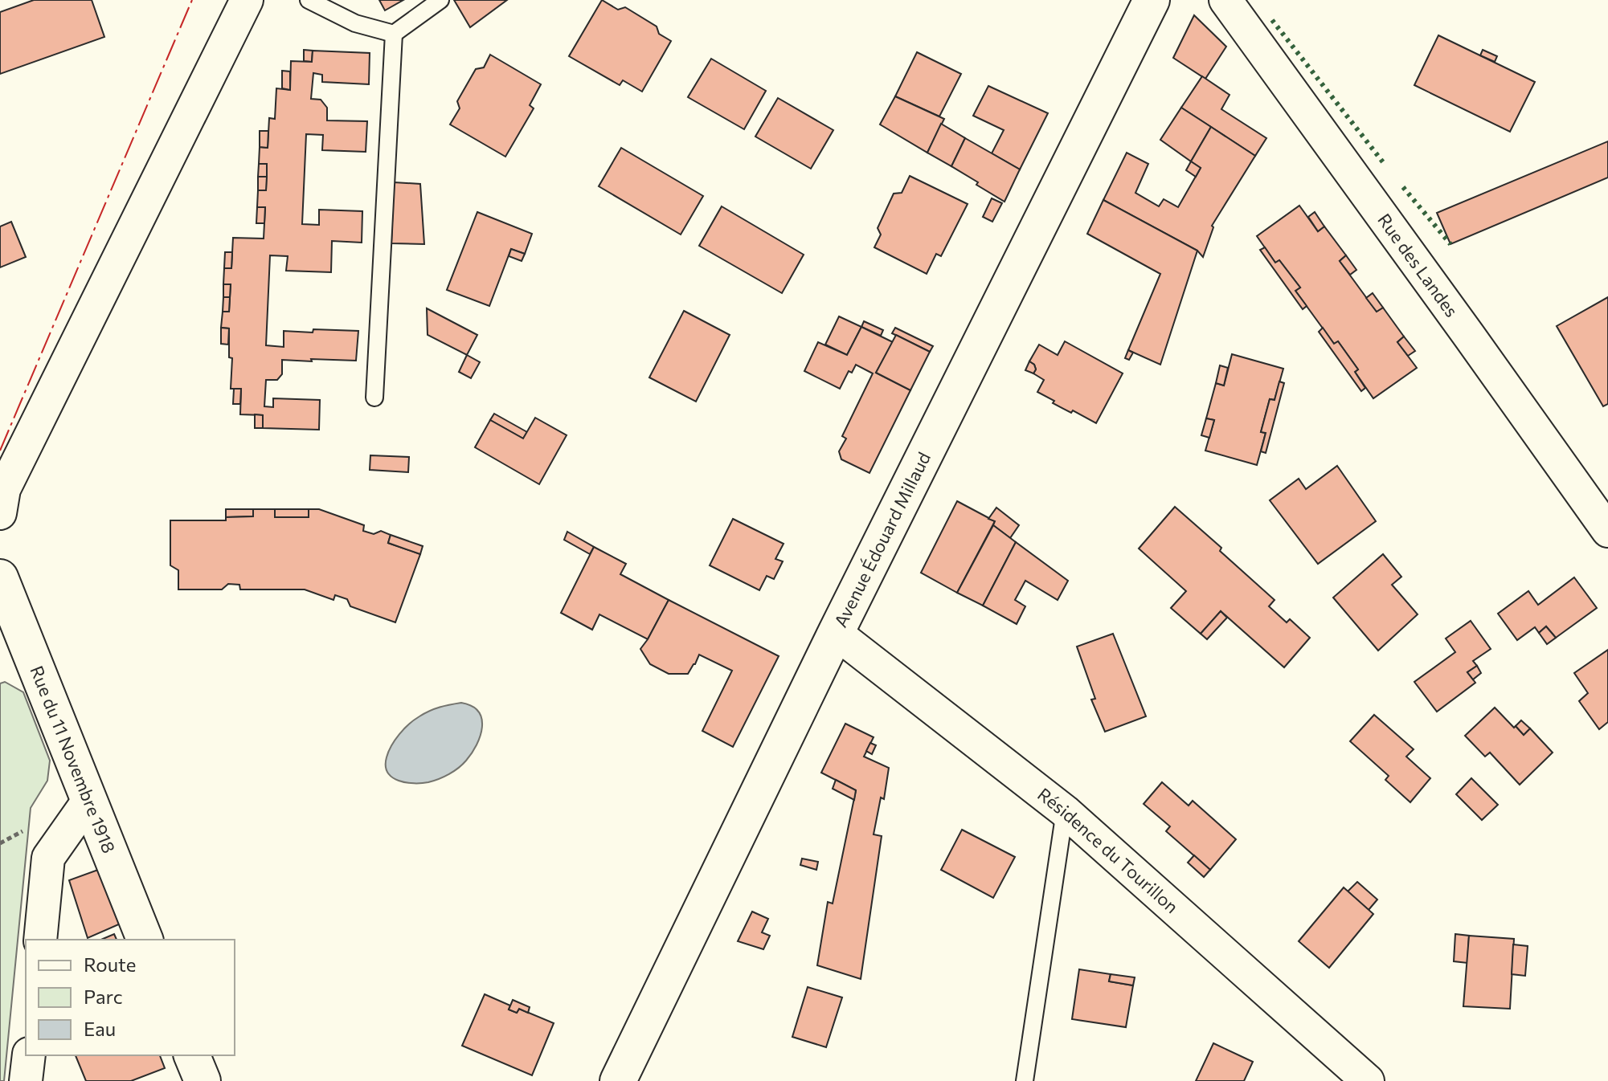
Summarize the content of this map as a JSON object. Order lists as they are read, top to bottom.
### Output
{
  "streets": {
    "main road": ["Avenue Édouard Millaud", "Rue du 11 Novembre 1918"],
    "street": ["Rue des Landes", "Résidence du Tourillon"]
  },
  "crossings": [
    ["Avenue Édouard Millaud", "Résidence du Tourillon"]
  ],
  "legend": ["Route", "Parc", "Eau"]
}
